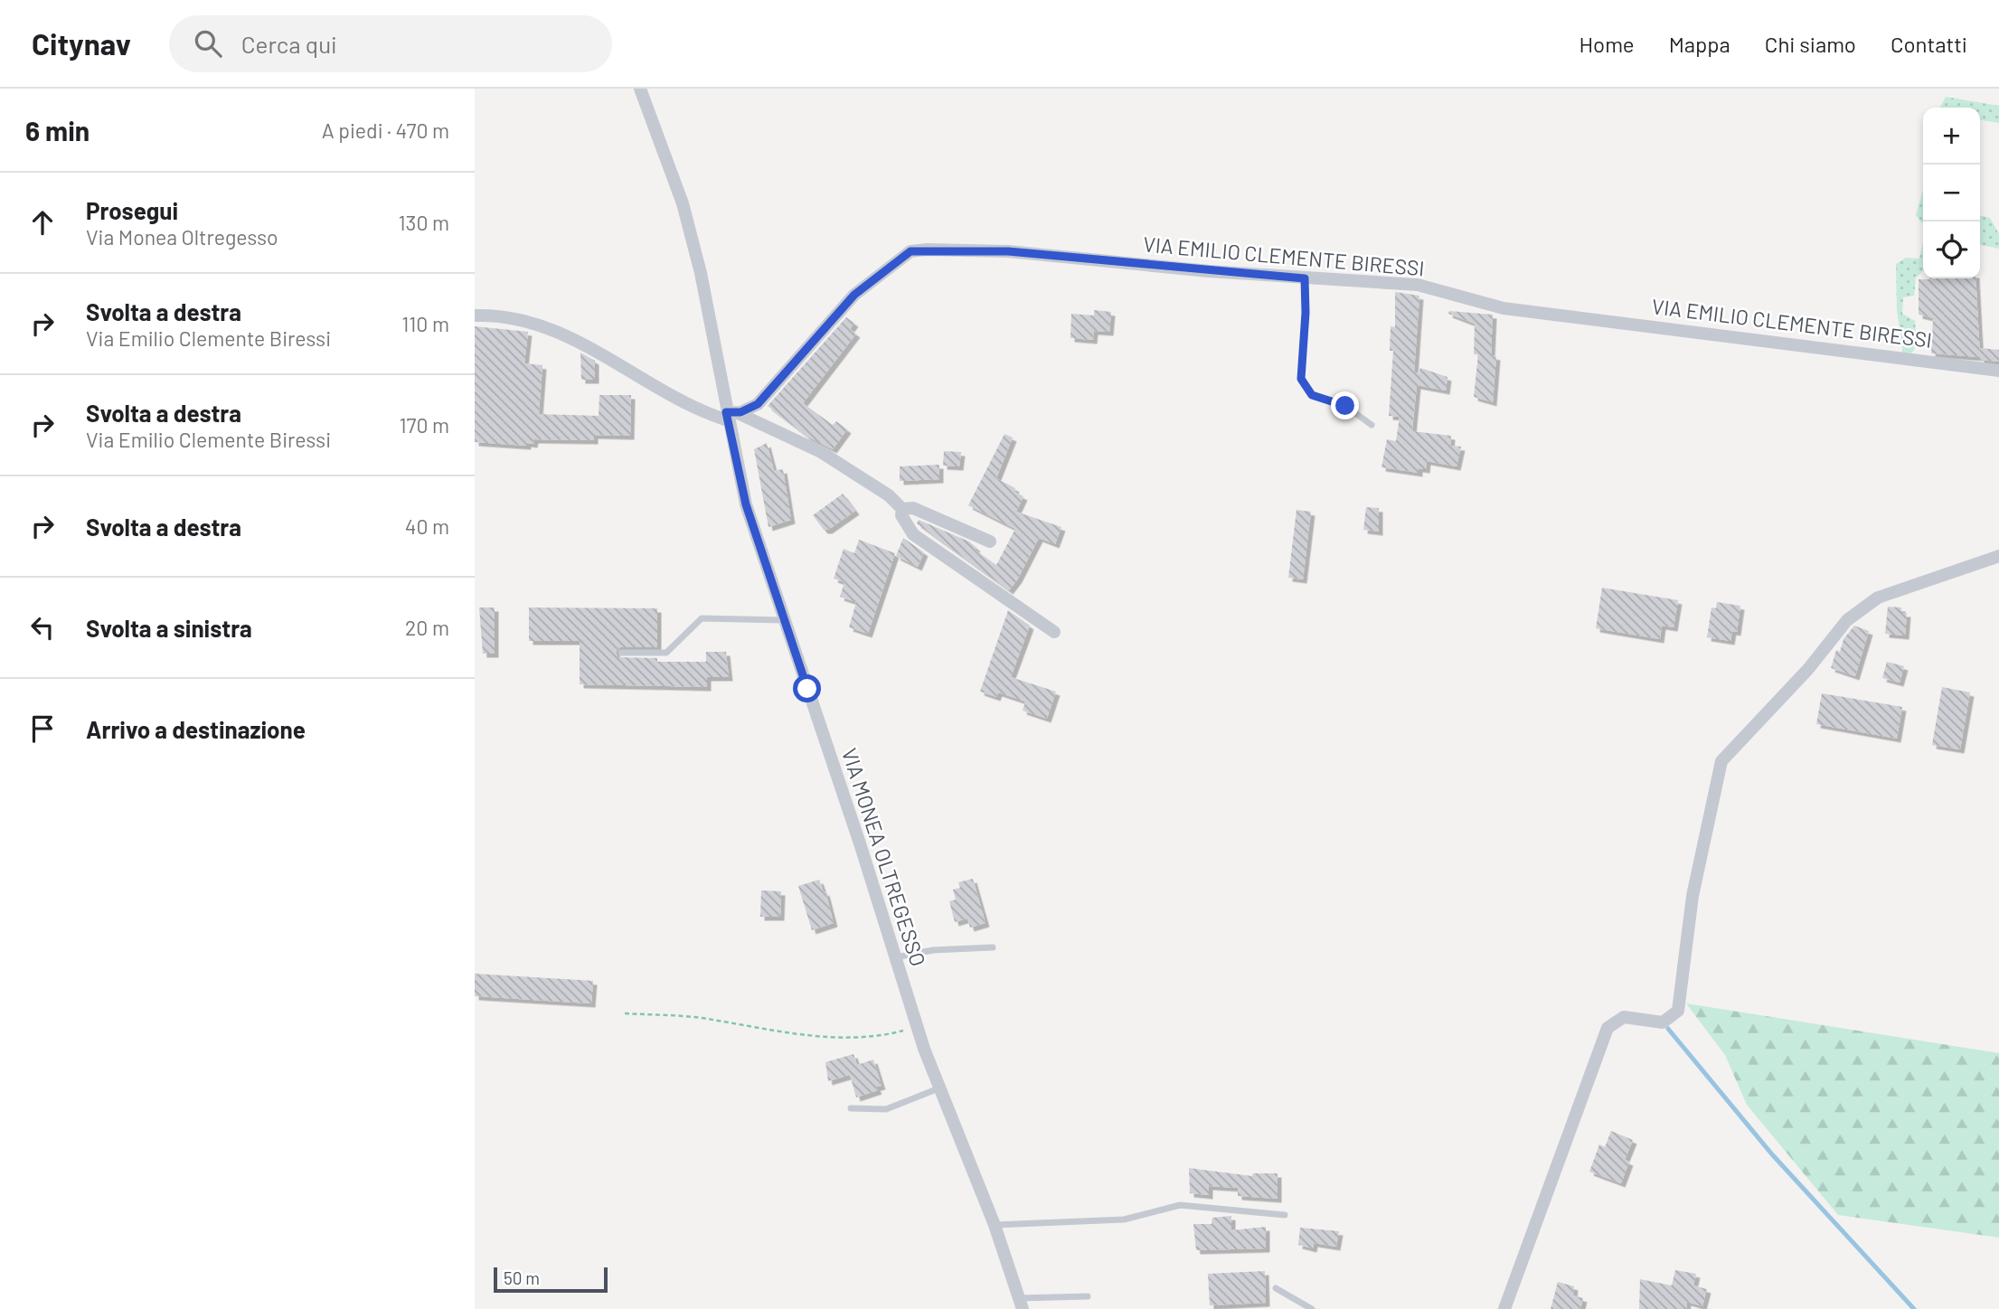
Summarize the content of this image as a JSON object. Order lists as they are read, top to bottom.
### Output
{
  "streets": {
    "street": ["VIA EMILIO CLEMENTE BIRESSI", "VIA MONEA OLTREGESSO"]
  },
  "scale_bar": "50 m",
  "page": {
    "header": "Citynav",
    "search": "Cerca qui",
    "nav": [
      "Home",
      "Mappa",
      "Chi siamo",
      "Contatti"
    ],
    "heading": ["6 min", "A piedi · 470 m"],
    "map_buttons": ["+", "−"],
    "list": [
      ["Prosegui", "Via Monea Oltregesso", "130 m"],
      ["Svolta a destra", "Via Emilio Clemente Biressi", "110 m"],
      ["Svolta a destra", "Via Emilio Clemente Biressi", "170 m"],
      ["Svolta a destra", "40 m"],
      ["Svolta a sinistra", "20 m"],
      "Arrivo a destinazione"
    ],
    "scale": "50 m"
  }
}
